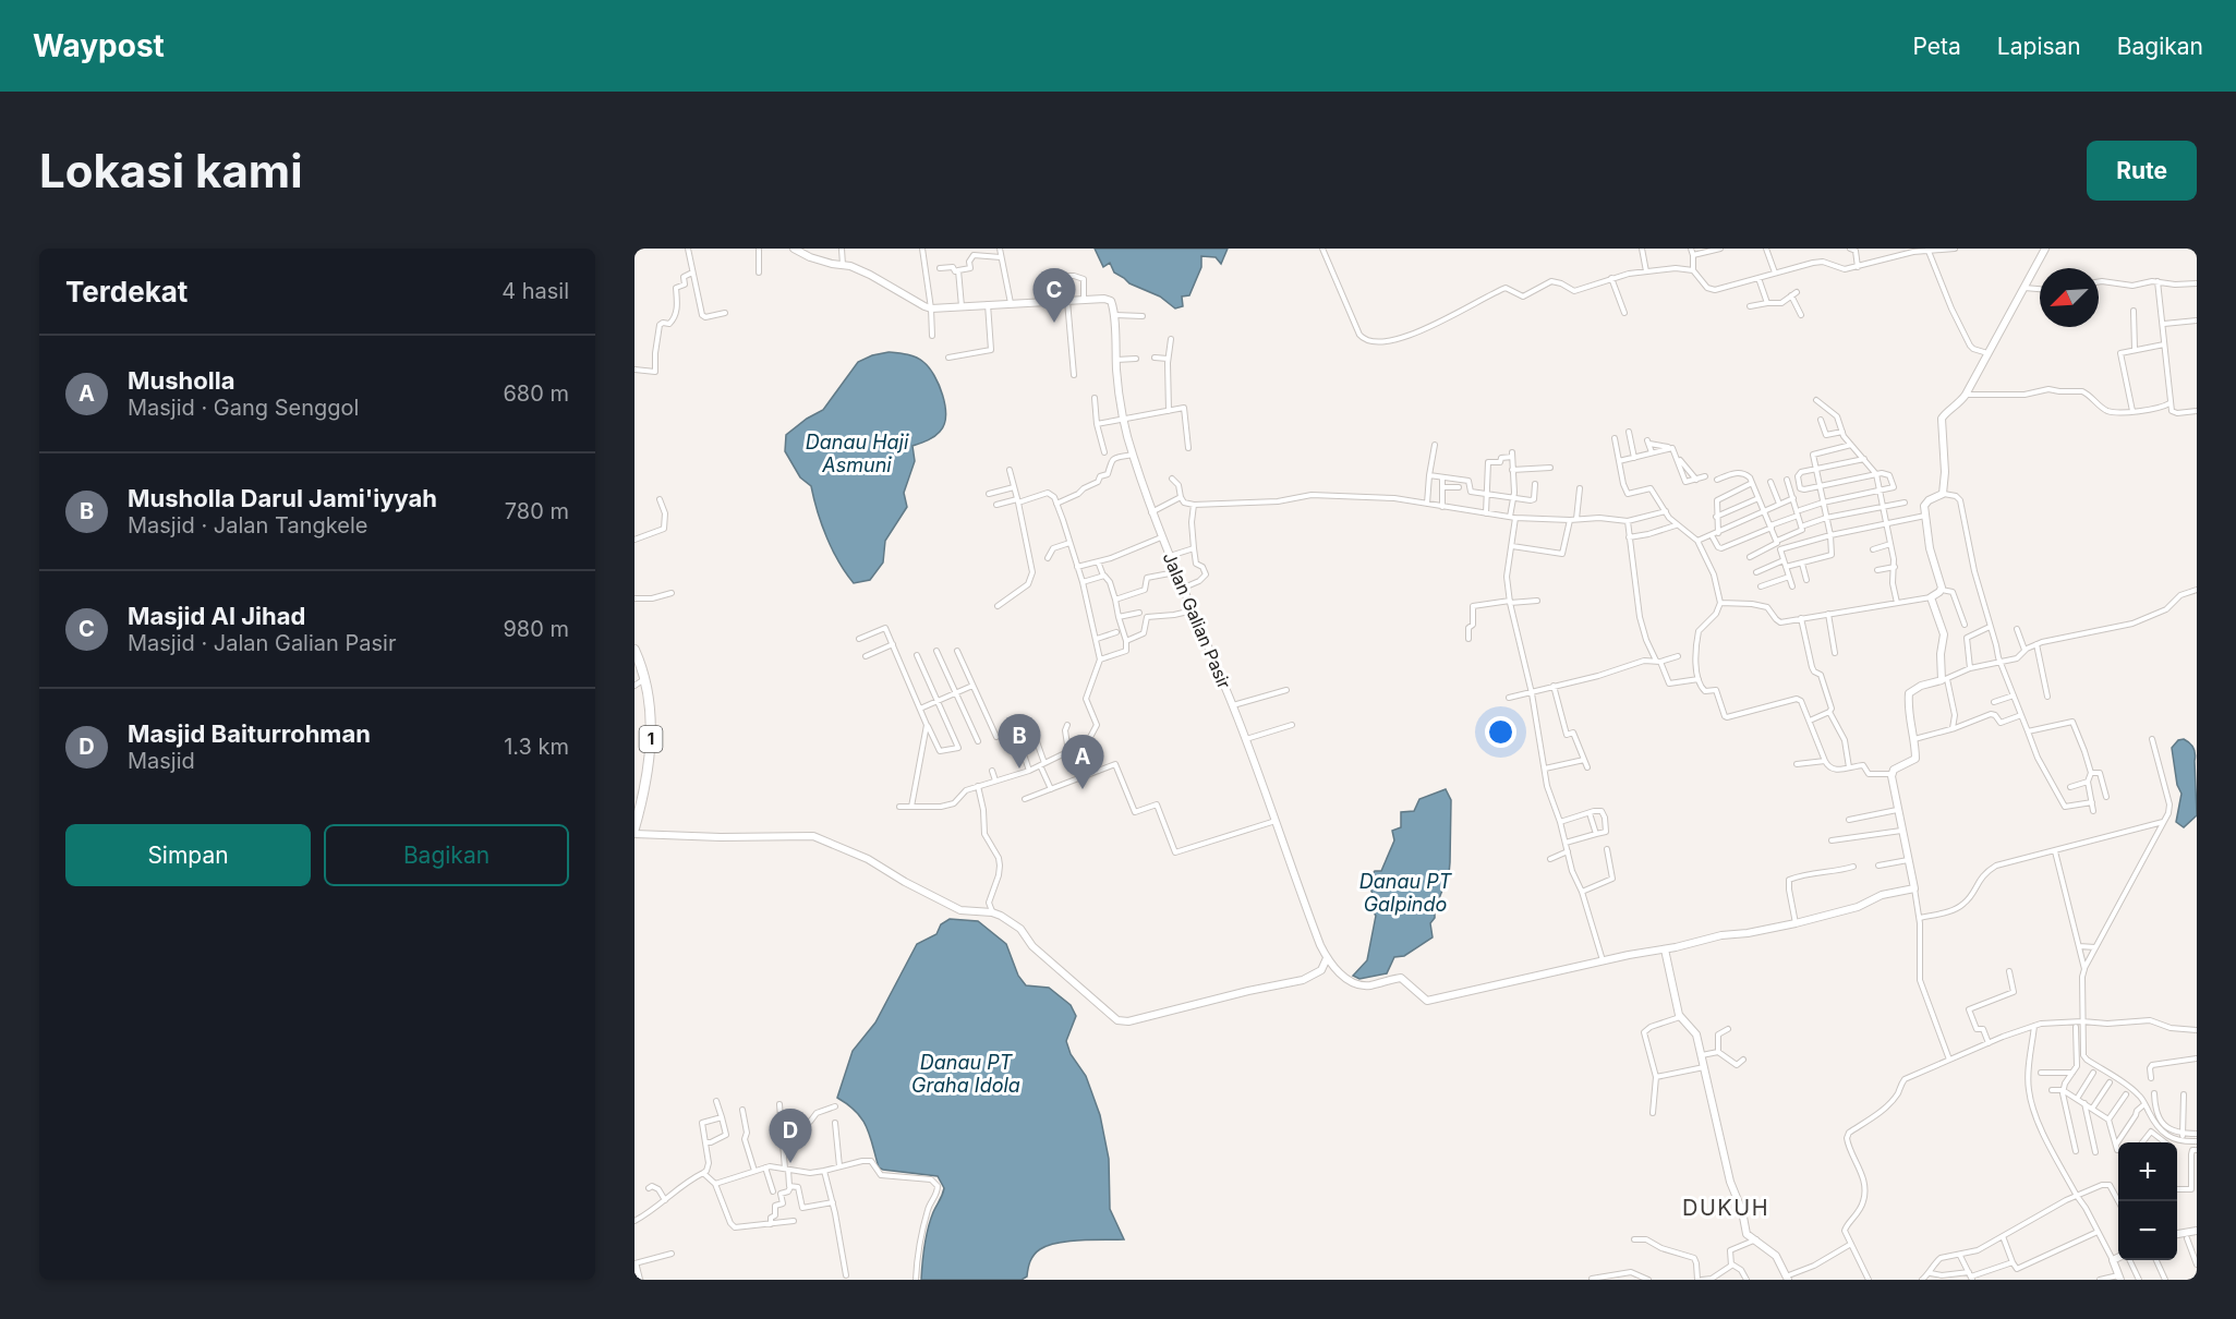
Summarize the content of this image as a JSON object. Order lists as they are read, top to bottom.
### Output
{
  "streets": {
    "highway": ["1"],
    "street": ["Jalan Galian Pasir"]
  },
  "districts": ["DUKUH"],
  "water": ["Danau Haji Asmuni", "Danau PT Galpindo", "Danau PT Graha Idola"],
  "north": "bottom left",
  "page": {
    "header": "Waypost",
    "nav": ["Peta", "Lapisan", "Bagikan"],
    "buttons": [
      "Rute",
      ["Simpan", "Bagikan"]
    ],
    "title": "Lokasi kami",
    "heading": ["Terdekat", "4 hasil"],
    "pins": [
      "C",
      "B",
      "A",
      "D"
    ],
    "list": [
      {
        "mark": "A",
        "name": "Musholla",
        "note": "Masjid · Gang Senggol",
        "value": "680 m"
      },
      {
        "mark": "B",
        "name": "Musholla Darul Jami'iyyah",
        "note": "Masjid · Jalan Tangkele",
        "value": "780 m"
      },
      {
        "mark": "C",
        "name": "Masjid Al Jihad",
        "note": "Masjid · Jalan Galian Pasir",
        "value": "980 m"
      },
      {
        "mark": "D",
        "name": "Masjid Baiturrohman",
        "note": "Masjid",
        "value": "1.3 km"
      }
    ],
    "map_buttons": ["+", "−"]
  }
}
